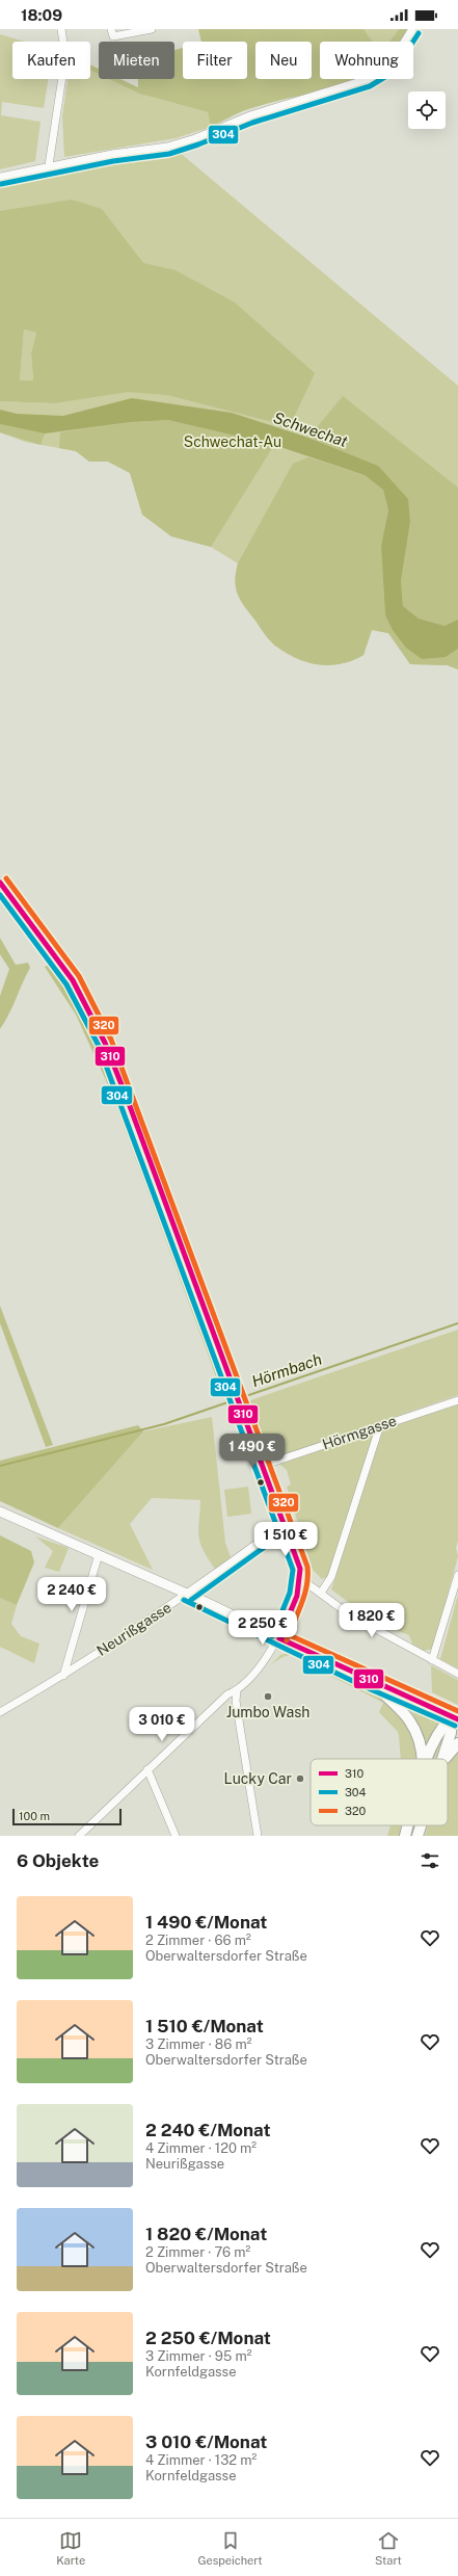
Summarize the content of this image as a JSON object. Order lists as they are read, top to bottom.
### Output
{
  "streets": {
    "street": ["Hörmgasse", "Neurißgasse"]
  },
  "water": ["Schwechat", "Hörmbach"],
  "parks": ["Schwechat-Au"],
  "places": ["Jumbo Wash", "Lucky Car"],
  "lines": ["transit line 304", "transit line 320", "transit line 310"],
  "legend": ["310", "304", "320"],
  "scale_bar": "100 m",
  "page": {
    "status": "18:09",
    "chip": [
      "Kaufen",
      "Mieten",
      "Filter",
      "Neu",
      "Wohnung"
    ],
    "price": [
      "1 490 €",
      "1 510 €",
      "2 240 €",
      "1 820 €",
      "2 250 €",
      "3 010 €"
    ],
    "scale": "100 m",
    "heading": "6 Objekte",
    "list": [
      {
        "name": "1 490 €/Monat",
        "note": "2 Zimmer · 66 m² · Oberwaltersdorfer Straße"
      },
      {
        "name": "1 510 €/Monat",
        "note": "3 Zimmer · 86 m² · Oberwaltersdorfer Straße"
      },
      {
        "name": "2 240 €/Monat",
        "note": "4 Zimmer · 120 m² · Neurißgasse"
      },
      {
        "name": "1 820 €/Monat",
        "note": "2 Zimmer · 76 m² · Oberwaltersdorfer Straße"
      },
      {
        "name": "2 250 €/Monat",
        "note": "3 Zimmer · 95 m² · Kornfeldgasse"
      },
      {
        "name": "3 010 €/Monat",
        "note": "4 Zimmer · 132 m² · Kornfeldgasse"
      }
    ],
    "tabs": ["Karte", "Gespeichert", "Start"]
  }
}
